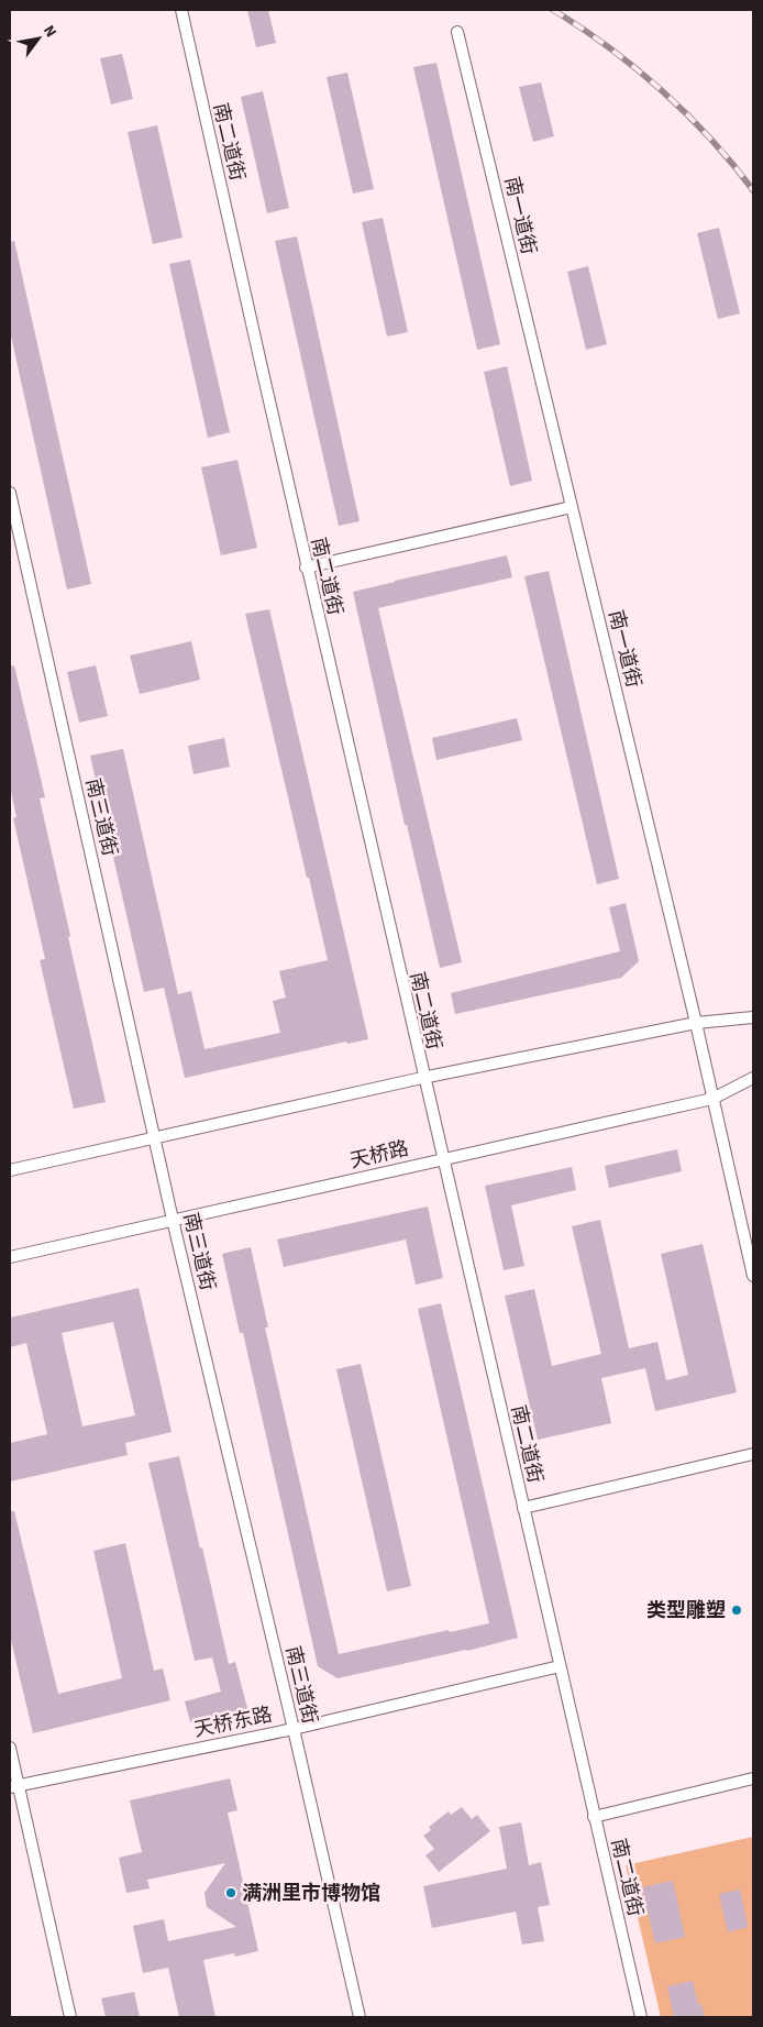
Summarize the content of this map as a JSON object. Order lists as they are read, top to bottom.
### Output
{
  "streets": {
    "street": [
      "南二道街",
      "南一道街",
      "南三道街",
      "天桥路",
      "天桥东路"
    ]
  },
  "crossings": [
    ["南二道街", "天桥路"],
    ["南二道街", "天桥东路"],
    ["南一道街", "天桥路"],
    ["南三道街", "天桥路"],
    ["南三道街", "天桥东路"]
  ],
  "places": ["类型雕塑", "满洲里市博物馆"],
  "north": "top right"
}
